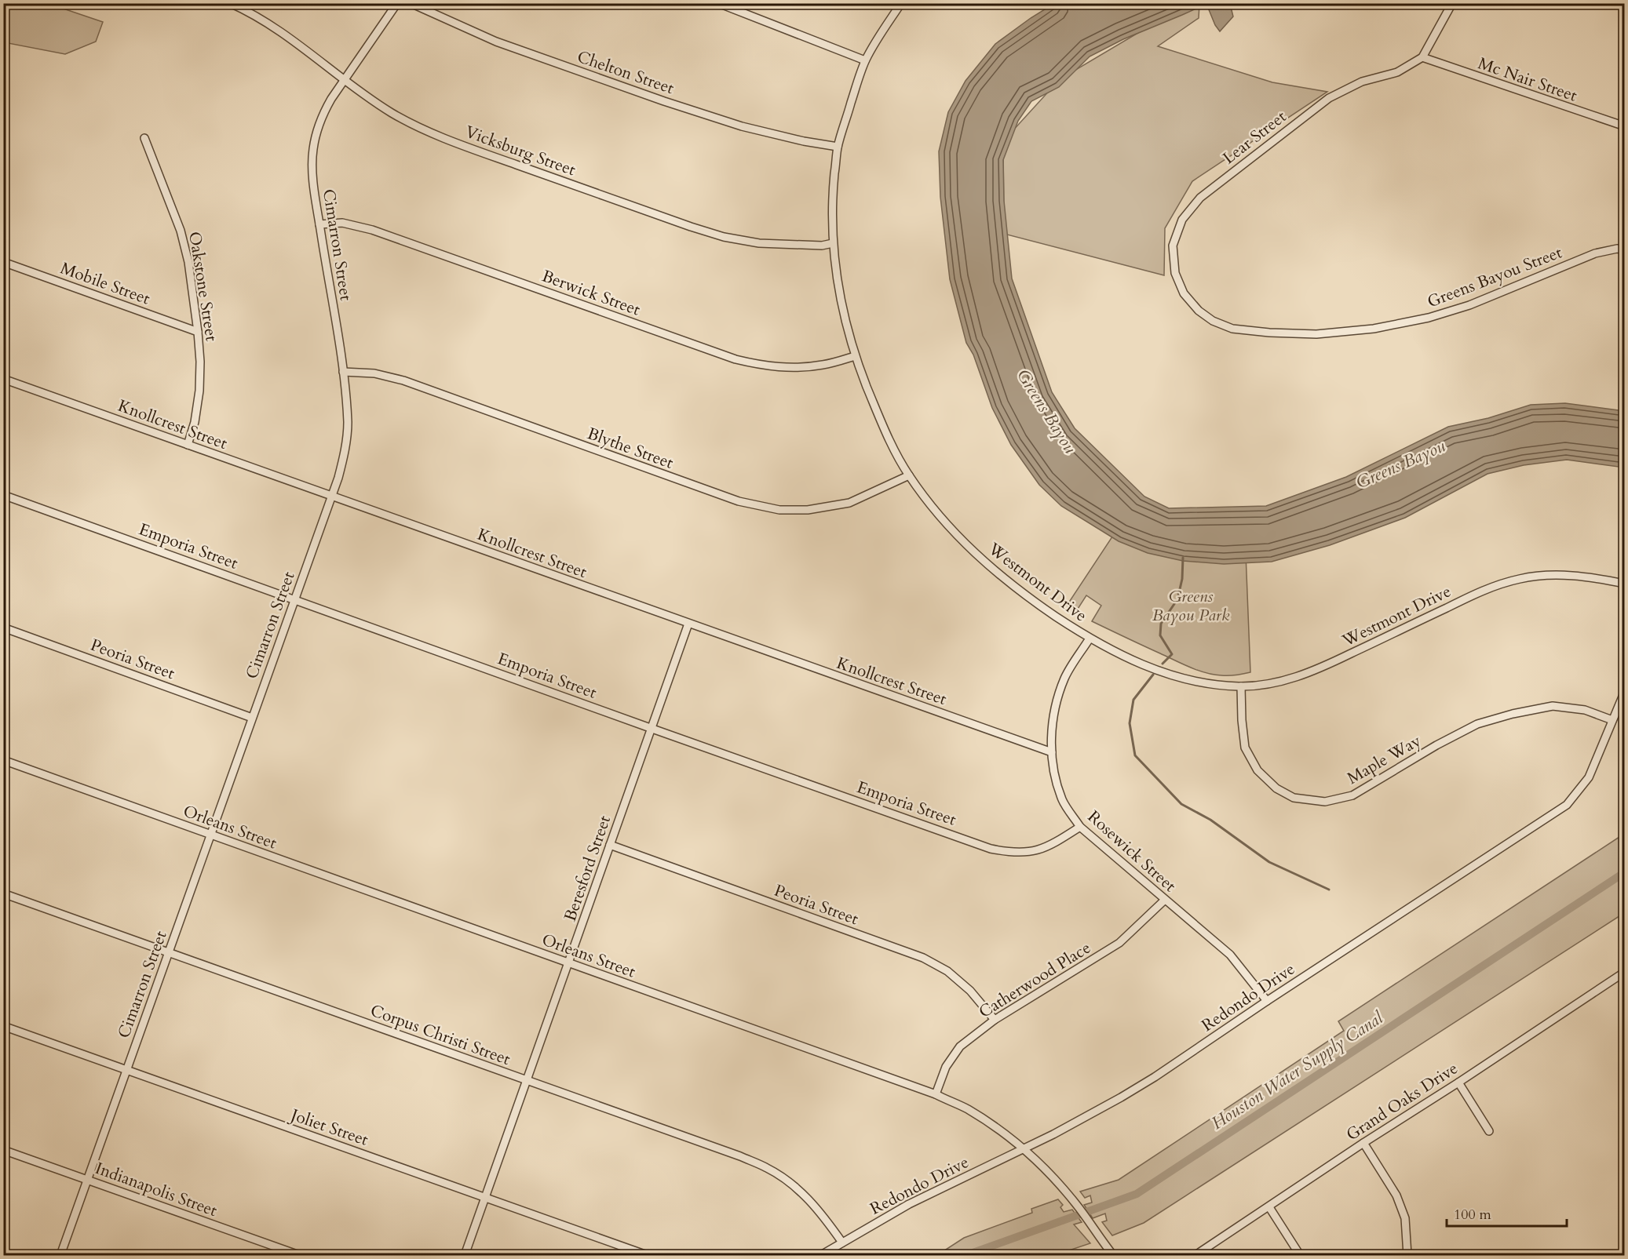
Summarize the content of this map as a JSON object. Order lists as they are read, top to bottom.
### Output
{
  "streets": {
    "street": [
      "Chelton Street",
      "Mc Nair Street",
      "Lear Street",
      "Vicksburg Street",
      "Cimarron Street",
      "Greens Bayou Street",
      "Mobile Street",
      "Oakstone Street",
      "Berwick Street",
      "Knollcrest Street",
      "Blythe Street",
      "Emporia Street",
      "Westmont Drive",
      "Peoria Street",
      "Maple Way",
      "Orleans Street",
      "Rosewick Street",
      "Beresford Street",
      "Catherwood Place",
      "Redondo Drive",
      "Corpus Christi Street",
      "Grand Oaks Drive",
      "Joliet Street",
      "Indianapolis Street"
    ]
  },
  "crossings": [
    ["Chelton Street", "Westmont Drive"],
    ["Mc Nair Street", "Lear Street"],
    ["Lear Street", "Greens Bayou Street"],
    ["Vicksburg Street", "Cimarron Street"],
    ["Vicksburg Street", "Westmont Drive"],
    ["Cimarron Street", "Berwick Street"],
    ["Cimarron Street", "Knollcrest Street"],
    ["Cimarron Street", "Blythe Street"],
    ["Cimarron Street", "Emporia Street"],
    ["Cimarron Street", "Peoria Street"],
    ["Cimarron Street", "Orleans Street"],
    ["Cimarron Street", "Corpus Christi Street"],
    ["Cimarron Street", "Joliet Street"],
    ["Cimarron Street", "Indianapolis Street"],
    ["Mobile Street", "Oakstone Street"],
    ["Oakstone Street", "Knollcrest Street"],
    ["Berwick Street", "Westmont Drive"],
    ["Knollcrest Street", "Rosewick Street"],
    ["Knollcrest Street", "Beresford Street"],
    ["Blythe Street", "Westmont Drive"],
    ["Emporia Street", "Rosewick Street"],
    ["Emporia Street", "Beresford Street"],
    ["Westmont Drive", "Maple Way"],
    ["Westmont Drive", "Rosewick Street"],
    ["Peoria Street", "Beresford Street"],
    ["Peoria Street", "Catherwood Place"],
    ["Maple Way", "Redondo Drive"],
    ["Orleans Street", "Beresford Street"],
    ["Orleans Street", "Catherwood Place"],
    ["Orleans Street", "Redondo Drive"],
    ["Rosewick Street", "Catherwood Place"],
    ["Rosewick Street", "Redondo Drive"],
    ["Beresford Street", "Corpus Christi Street"],
    ["Beresford Street", "Joliet Street"],
    ["Redondo Drive", "Corpus Christi Street"]
  ],
  "water": ["Greens Bayou", "Houston Water Supply Canal"],
  "parks": ["Greens Bayou Park"],
  "scale_bar": "100 m"
}
